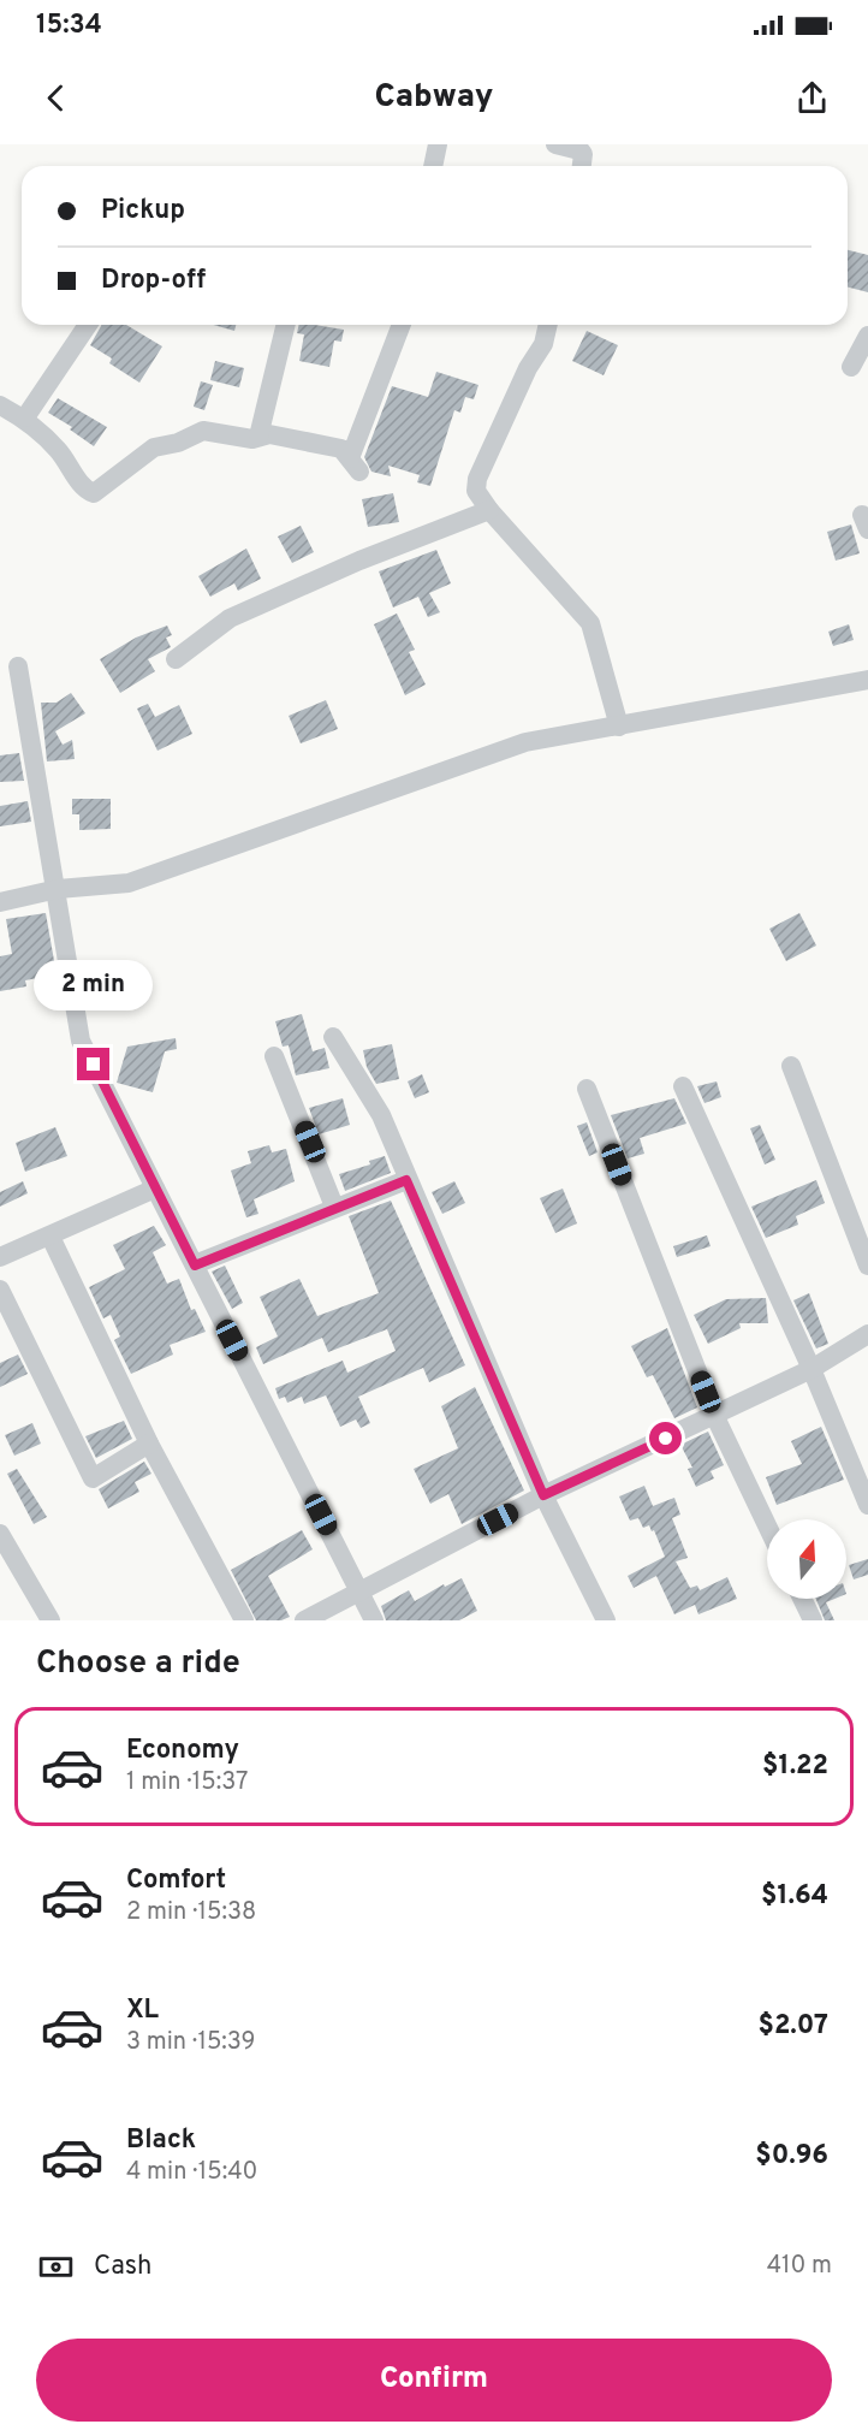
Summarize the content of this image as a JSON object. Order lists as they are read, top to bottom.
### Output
{
  "north": "top",
  "page": {
    "status": "15:34",
    "header": "Cabway",
    "banner": ["Pickup", "Drop-off"],
    "bubble": "2 min",
    "heading": "Choose a ride",
    "list": [
      {
        "name": "Economy",
        "note": "1 min · 15:37",
        "value": "$1.22"
      },
      {
        "name": "Comfort",
        "note": "2 min · 15:38",
        "value": "$1.64"
      },
      {
        "name": "XL",
        "note": "3 min · 15:39",
        "value": "$2.07"
      },
      {
        "name": "Black",
        "note": "4 min · 15:40",
        "value": "$0.96"
      }
    ],
    "pay": ["Cash", "410 m"],
    "buttons": "Confirm"
  }
}
